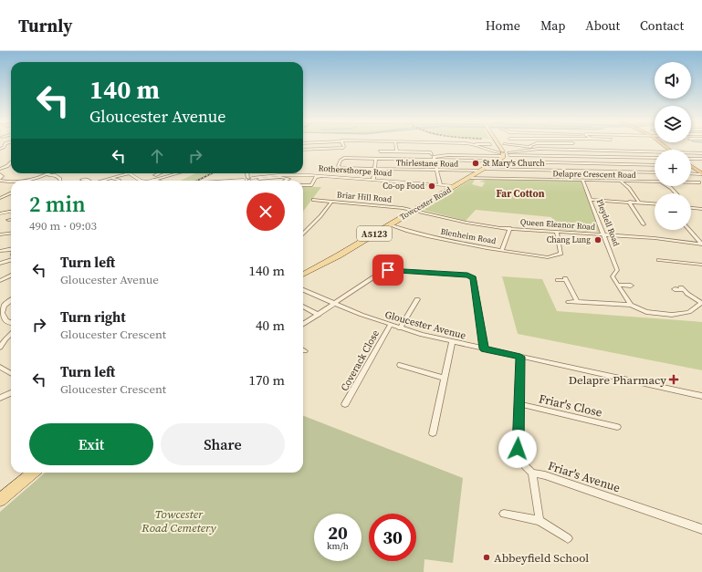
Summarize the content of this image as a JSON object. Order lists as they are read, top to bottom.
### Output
{
  "streets": {
    "main road": ["Towcester Road", "A5123"],
    "street": [
      "Thirlestane Road",
      "Rothersthorpe Road",
      "Delapre Crescent Road",
      "Briar Hill Road",
      "Pleydell Road",
      "Queen Eleanor Road",
      "Blenheim Road",
      "Gloucester Avenue",
      "Coverack Close",
      "Friar's Close",
      "Friar's Avenue"
    ]
  },
  "crossings": [
    ["Thirlestane Road", "Towcester Road"],
    ["Rothersthorpe Road", "Towcester Road"],
    ["Delapre Crescent Road", "Towcester Road"],
    ["Delapre Crescent Road", "Pleydell Road"],
    ["Briar Hill Road", "Towcester Road"],
    ["Briar Hill Road", "Queen Eleanor Road"],
    ["Towcester Road", "Queen Eleanor Road"],
    ["Towcester Road", "Blenheim Road"],
    ["Pleydell Road", "Queen Eleanor Road"],
    ["Queen Eleanor Road", "Blenheim Road"],
    ["Gloucester Avenue", "Coverack Close"],
    ["Gloucester Avenue", "Friar's Avenue"],
    ["Friar's Close", "Friar's Avenue"]
  ],
  "districts": ["Far Cotton"],
  "parks": ["Towcester Road Cemetery"],
  "places": {
    "other": [
      "St Mary's Church",
      "Co-op Food",
      "Chang Lung",
      "Abbeyfield School"
    ],
    "health": ["Delapre Pharmacy"]
  },
  "page": {
    "header": "Turnly",
    "nav": [
      "Home",
      "Map",
      "About",
      "Contact"
    ],
    "map_buttons": ["+", "−"],
    "turn": ["140 m", "Gloucester Avenue"],
    "heading": ["2 min", "490 m · 09:03"],
    "list": [
      {
        "name": "Turn left",
        "note": "Gloucester Avenue",
        "value": "140 m"
      },
      {
        "name": "Turn right",
        "note": "Gloucester Crescent",
        "value": "40 m"
      },
      {
        "name": "Turn left",
        "note": "Gloucester Crescent",
        "value": "170 m"
      }
    ],
    "buttons": ["Exit", "Share"],
    "speed": "20 km/h",
    "limit": "30"
  }
}
